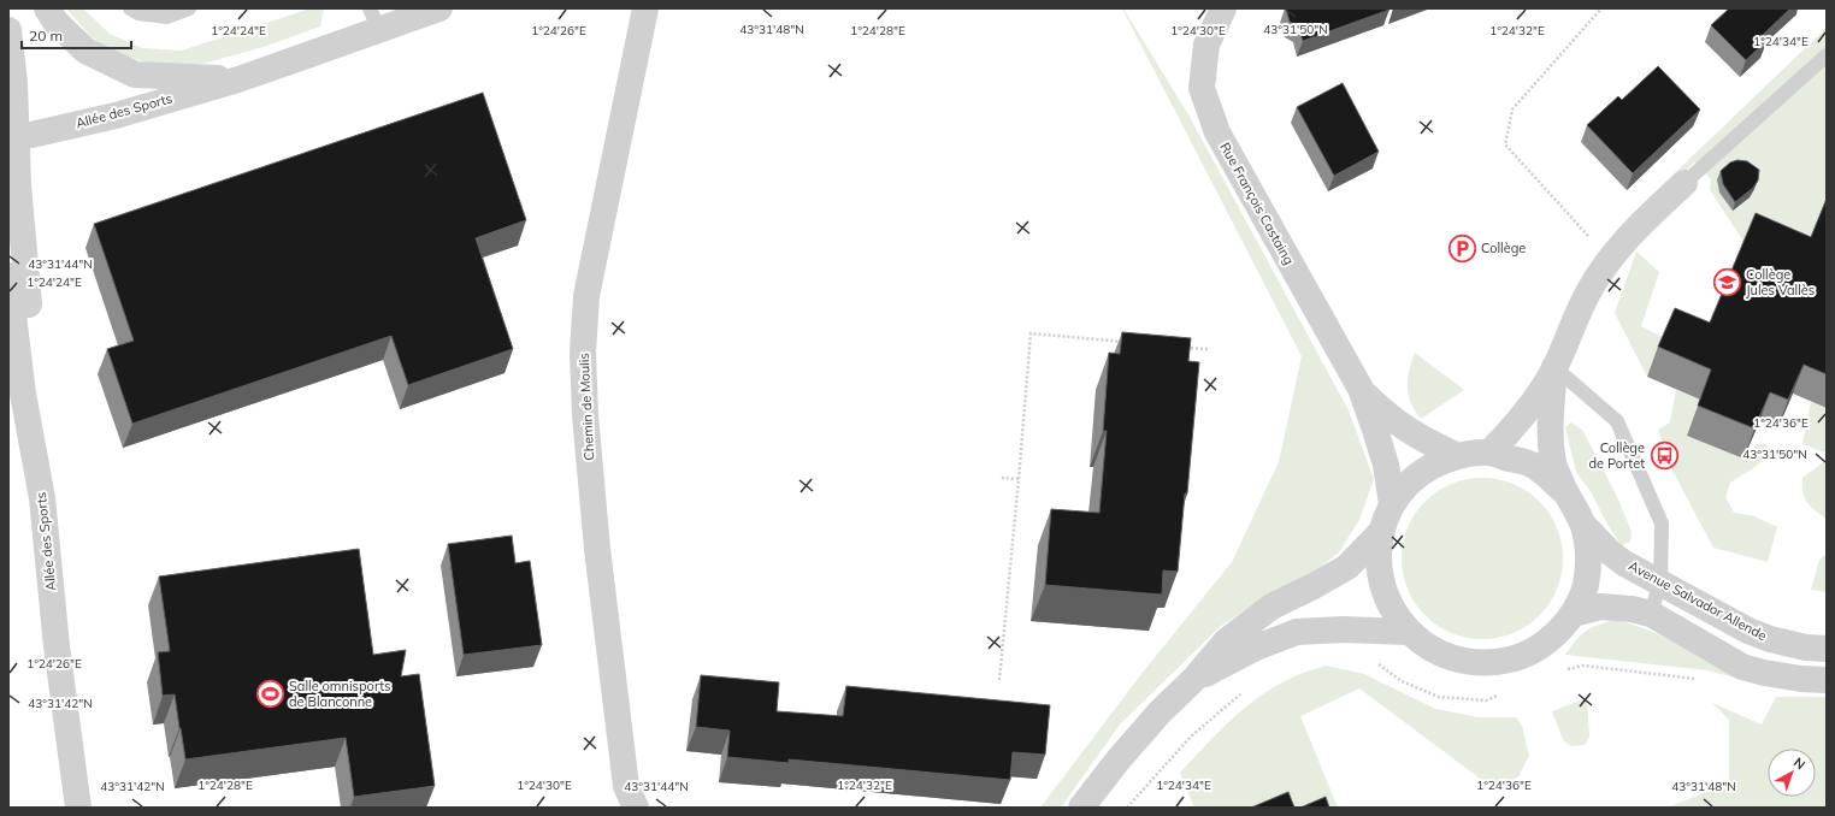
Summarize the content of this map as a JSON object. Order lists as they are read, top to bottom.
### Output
{
  "streets": {
    "street": [
      "Allée des Sports",
      "Rue François Castaing",
      "Chemin de Moulis",
      "Avenue Salvador Allende"
    ]
  },
  "places": {
    "parking": ["Collège"],
    "school or university": ["Collège Jules Vallès"],
    "bus stop": ["Collège de Portet"],
    "sports": ["Salle omnisports de Blanconne"]
  },
  "scale_bar": "20 m",
  "north": "top right",
  "coordinates": [
    "43°31'48\"N",
    "43°31'50\"N",
    "1°24'24\"E",
    "1°24'26\"E",
    "1°24'28\"E",
    "1°24'30\"E",
    "1°24'32\"E",
    "1°24'34\"E",
    "43°31'44\"N",
    "1°24'36\"E",
    "43°31'42\"N"
  ]
}
